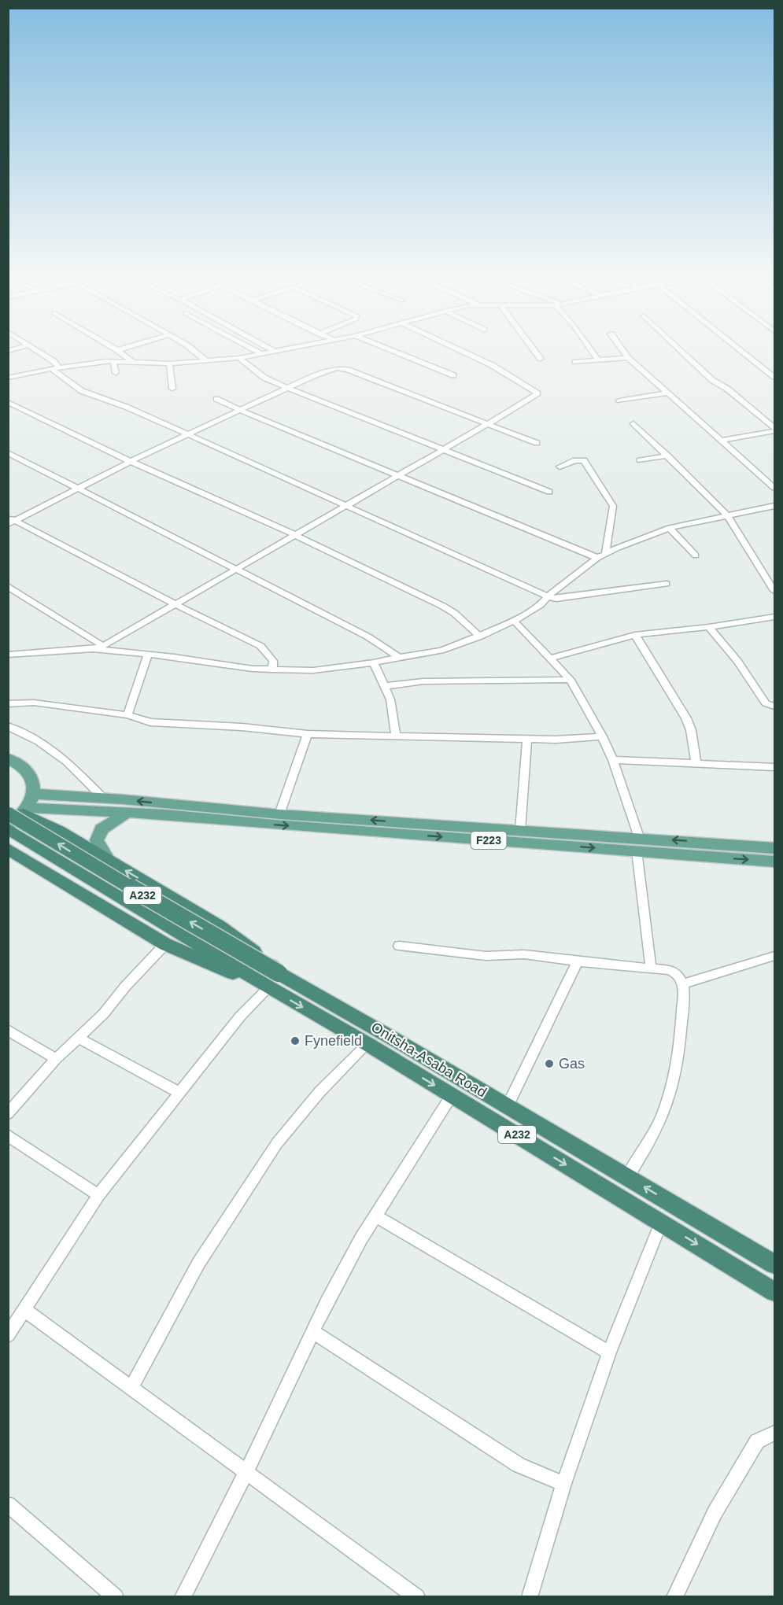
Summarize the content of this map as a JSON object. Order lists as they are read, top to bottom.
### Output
{
  "streets": {
    "highway": ["A232", "Onitsha-Asaba Road"],
    "main road": ["F223"]
  },
  "crossings": [
    ["A232", "Onitsha-Asaba Road"]
  ],
  "places": ["Fynefield", "Gas"]
}
